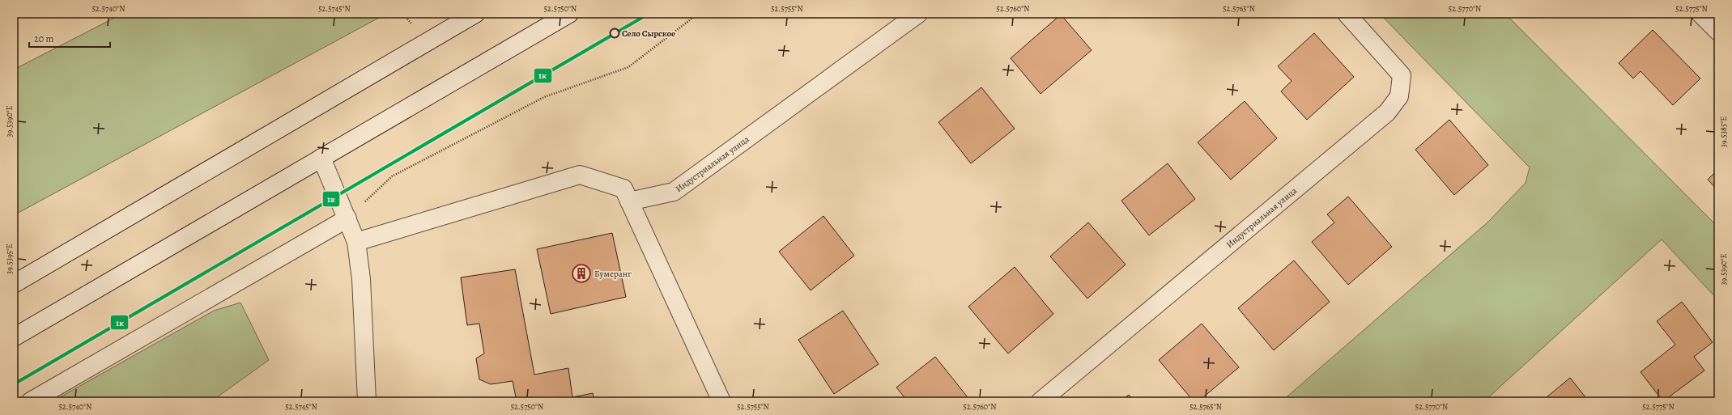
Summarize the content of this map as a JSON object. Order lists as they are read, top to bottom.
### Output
{
  "streets": {
    "street": ["Индустриальная улица"]
  },
  "places": {
    "other": ["Село Сырское"],
    "building": ["Бумеранг"]
  },
  "lines": ["transit line 1к"],
  "scale_bar": "20 m",
  "coordinates": [
    "52.5740°N",
    "52.5745°N",
    "52.5750°N",
    "52.5755°N",
    "52.5760°N",
    "52.5765°N",
    "52.5770°N",
    "52.5775°N",
    "39.5390°E",
    "39.5385°E",
    "39.5395°E"
  ]
}
